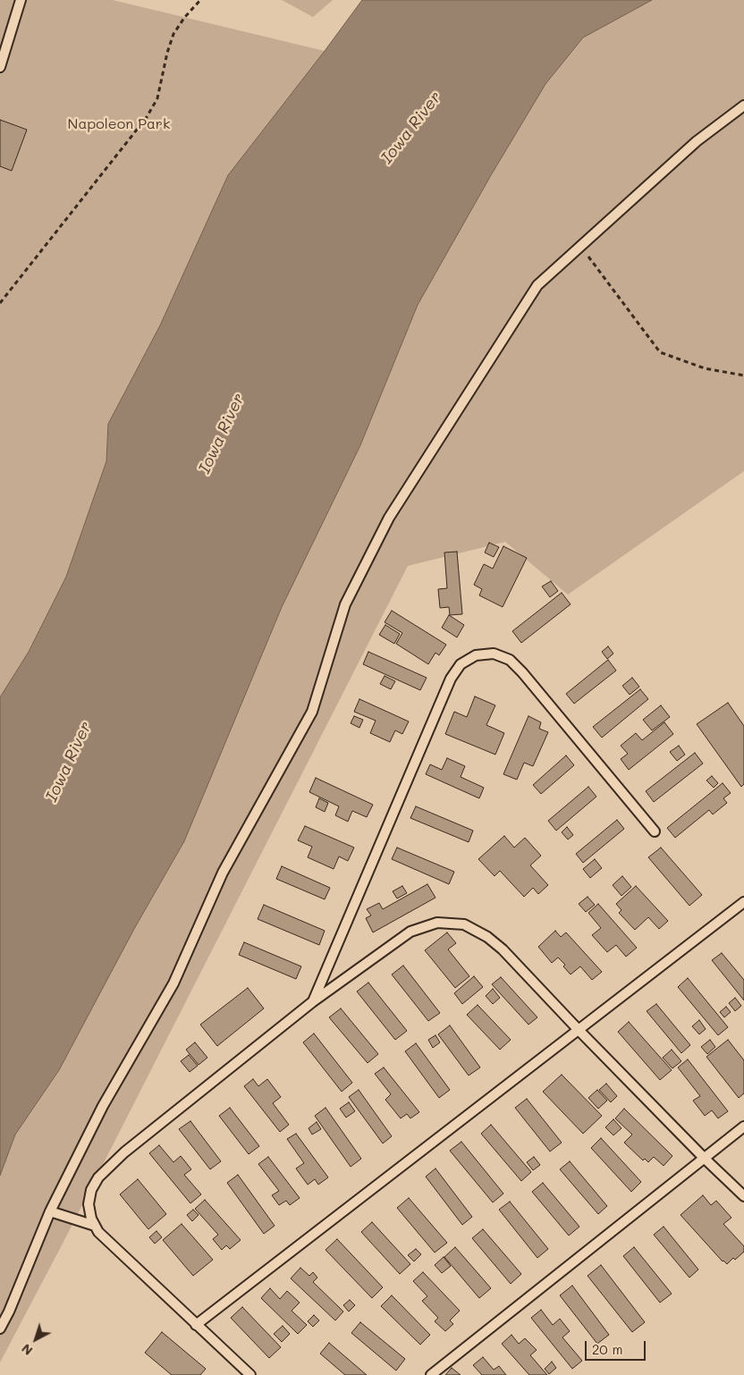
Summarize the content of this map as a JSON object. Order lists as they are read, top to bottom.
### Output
{
  "water": ["Iowa River"],
  "parks": ["Napoleon Park"],
  "scale_bar": "20 m",
  "north": "bottom left"
}
